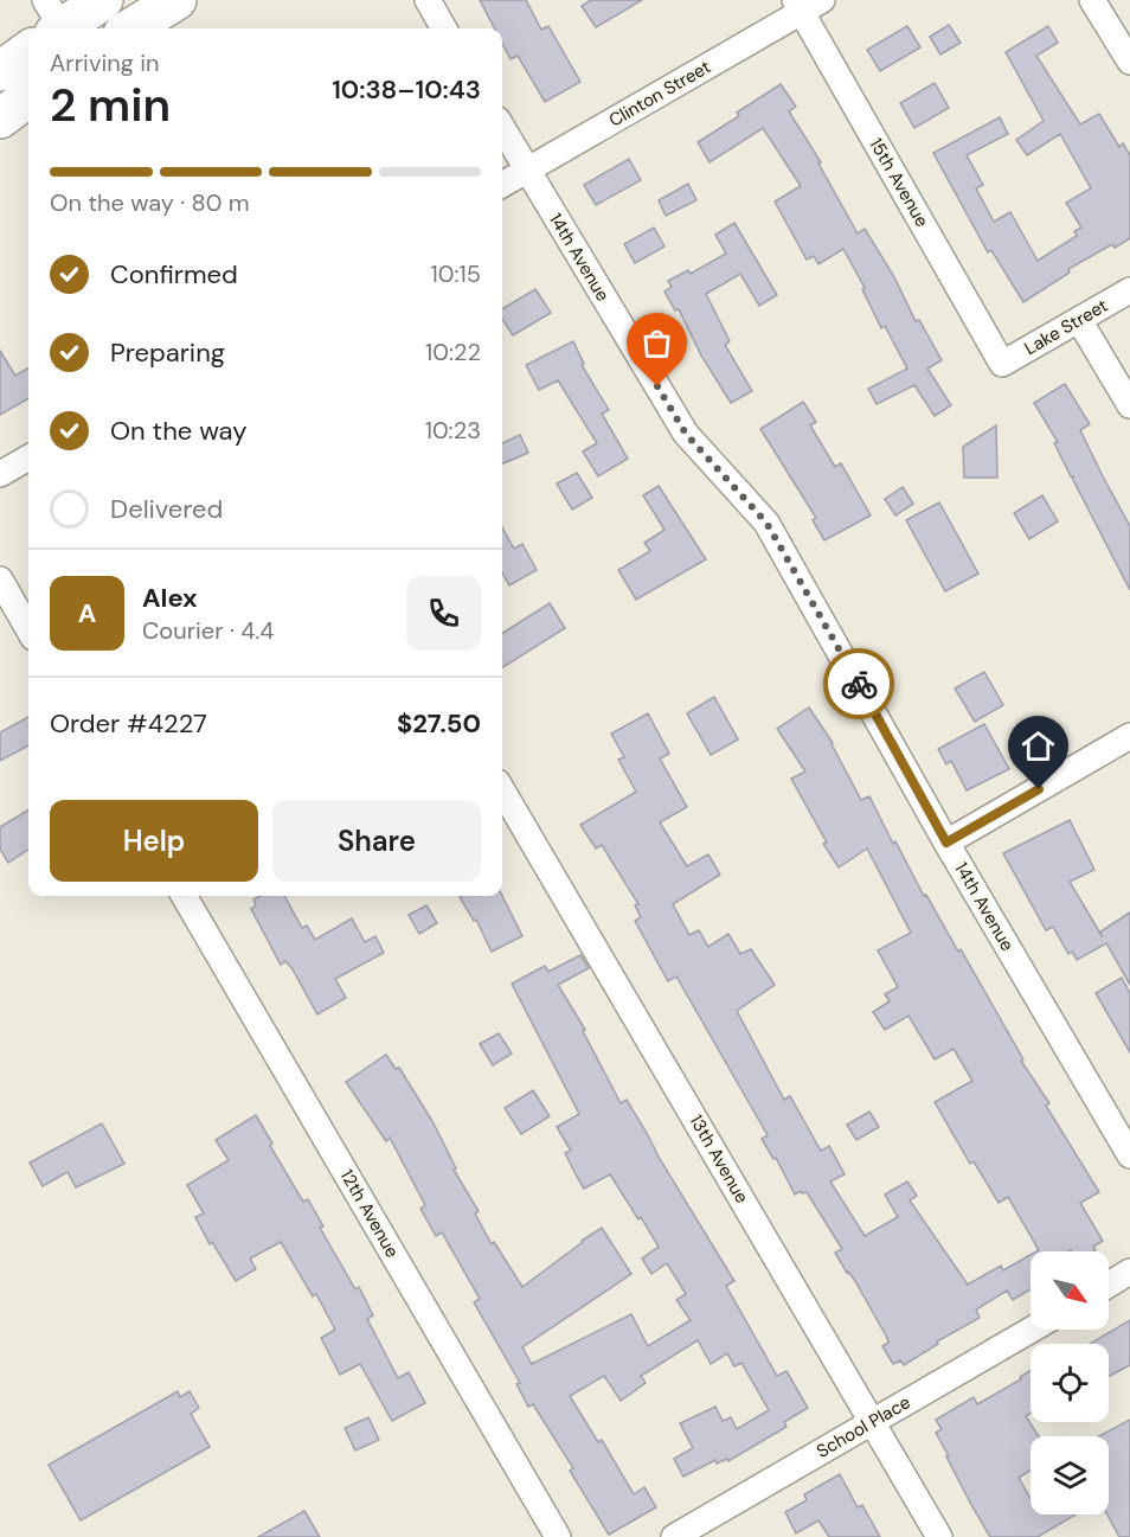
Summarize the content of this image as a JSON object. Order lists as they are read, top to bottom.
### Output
{
  "streets": {
    "street": [
      "Clinton Street",
      "15th Avenue",
      "14th Avenue",
      "Lake Street",
      "13th Avenue",
      "12th Avenue",
      "School Place"
    ]
  },
  "crossings": [
    ["Clinton Street", "15th Avenue"],
    ["Clinton Street", "14th Avenue"],
    ["15th Avenue", "Lake Street"],
    ["13th Avenue", "School Place"]
  ],
  "north": "bottom right",
  "page": {
    "heading": ["2 min", "Arriving in", "10:38–10:43"],
    "panel": [
      "Alex",
      "Courier · 4.4",
      "Order #4227",
      "$27.50"
    ],
    "bar": "On the way · 80 m",
    "list": [
      ["Confirmed", "10:15"],
      ["Preparing", "10:22"],
      ["On the way", "10:23"],
      "Delivered"
    ],
    "round": "A",
    "buttons": ["Help", "Share"]
  }
}
